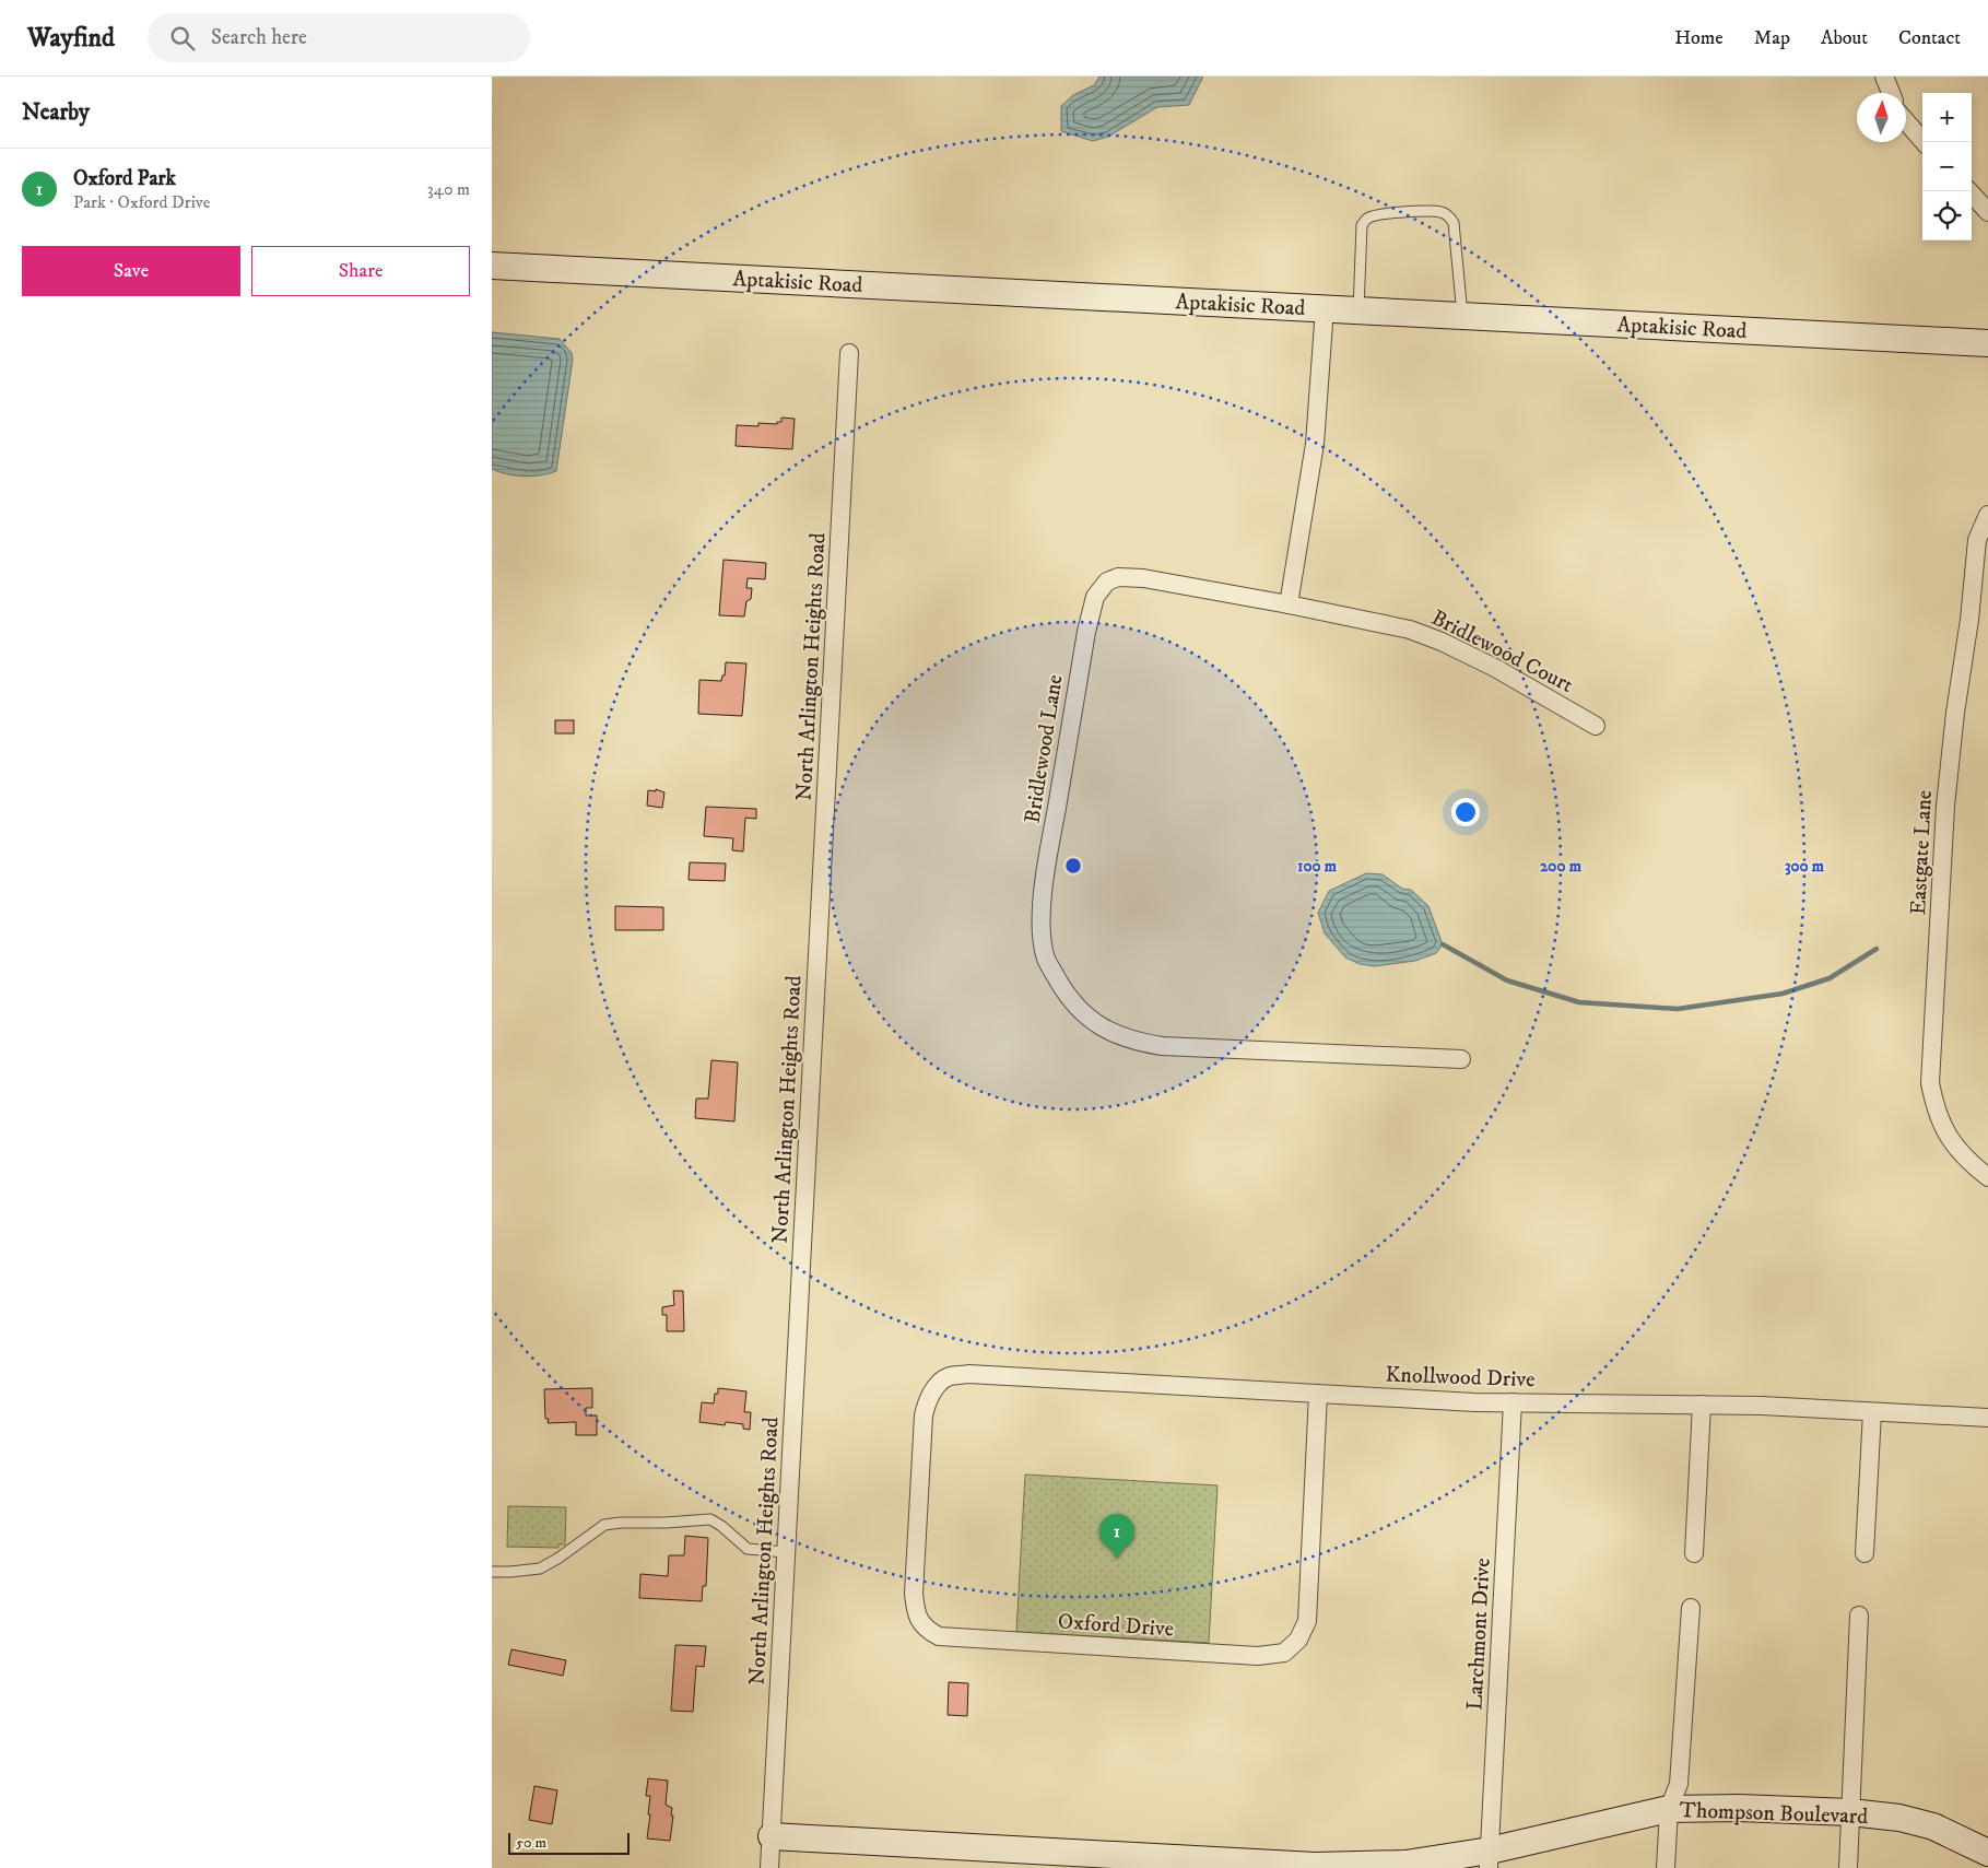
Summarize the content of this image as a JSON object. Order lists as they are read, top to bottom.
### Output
{
  "streets": {
    "main road": ["Aptakisic Road", "Thompson Boulevard"],
    "street": [
      "Bridlewood Court",
      "North Arlington Heights Road",
      "Bridlewood Lane",
      "Eastgate Lane",
      "Knollwood Drive",
      "Oxford Drive",
      "Larchmont Drive"
    ]
  },
  "crossings": [
    ["Bridlewood Court", "Bridlewood Lane"],
    ["North Arlington Heights Road", "Thompson Boulevard"],
    ["Knollwood Drive", "Oxford Drive"],
    ["Knollwood Drive", "Larchmont Drive"],
    ["Larchmont Drive", "Thompson Boulevard"]
  ],
  "scale_bar": "50 m",
  "north": "top",
  "page": {
    "header": "Wayfind",
    "search": "Search here",
    "nav": [
      "Home",
      "Map",
      "About",
      "Contact"
    ],
    "heading": "Nearby",
    "map_buttons": ["+", "−"],
    "list": [
      {
        "mark": "1",
        "name": "Oxford Park",
        "note": "Park · Oxford Drive",
        "value": "340 m"
      }
    ],
    "buttons": ["Save", "Share"],
    "pins": "1",
    "scale": "50 m"
  },
  "rings": ["100 m", "200 m", "300 m"]
}
